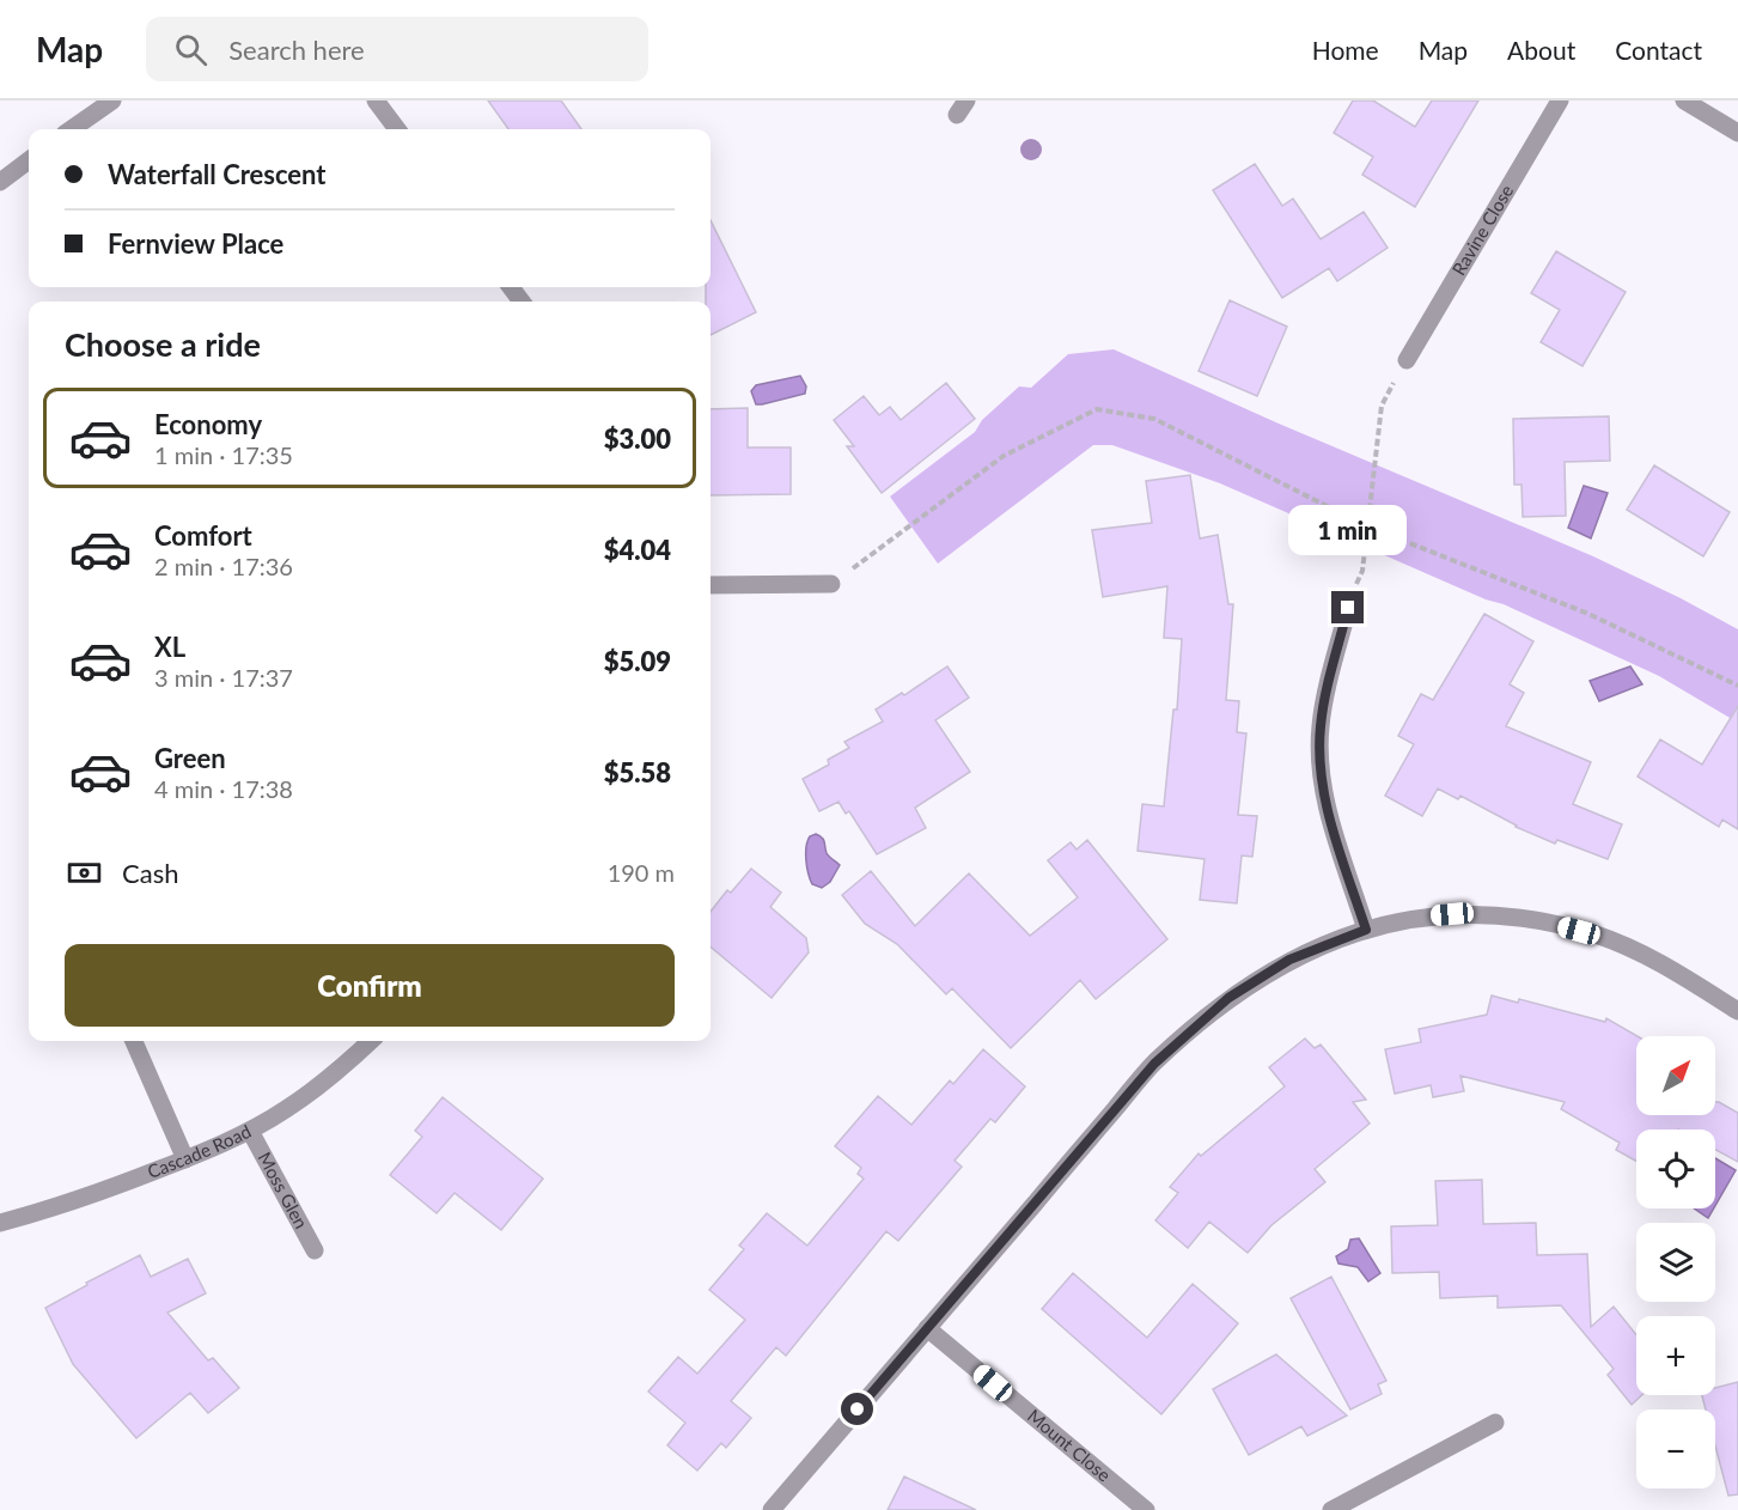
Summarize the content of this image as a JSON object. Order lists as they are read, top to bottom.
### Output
{
  "streets": {
    "street": [
      "Ravine Close",
      "Cascade Road",
      "Moss Glen",
      "Mount Close"
    ]
  },
  "crossings": [
    ["Cascade Road", "Moss Glen"]
  ],
  "north": "top right",
  "page": {
    "header": "Map",
    "search": "Search here",
    "nav": [
      "Home",
      "Map",
      "About",
      "Contact"
    ],
    "banner": ["Waterfall Crescent", "Fernview Place"],
    "heading": "Choose a ride",
    "list": [
      {
        "name": "Economy",
        "note": "1 min · 17:35",
        "value": "$3.00"
      },
      {
        "name": "Comfort",
        "note": "2 min · 17:36",
        "value": "$4.04"
      },
      {
        "name": "XL",
        "note": "3 min · 17:37",
        "value": "$5.09"
      },
      {
        "name": "Green",
        "note": "4 min · 17:38",
        "value": "$5.58"
      }
    ],
    "bubble": "1 min",
    "pay": ["Cash", "190 m"],
    "buttons": "Confirm",
    "map_buttons": ["+", "−"]
  }
}
